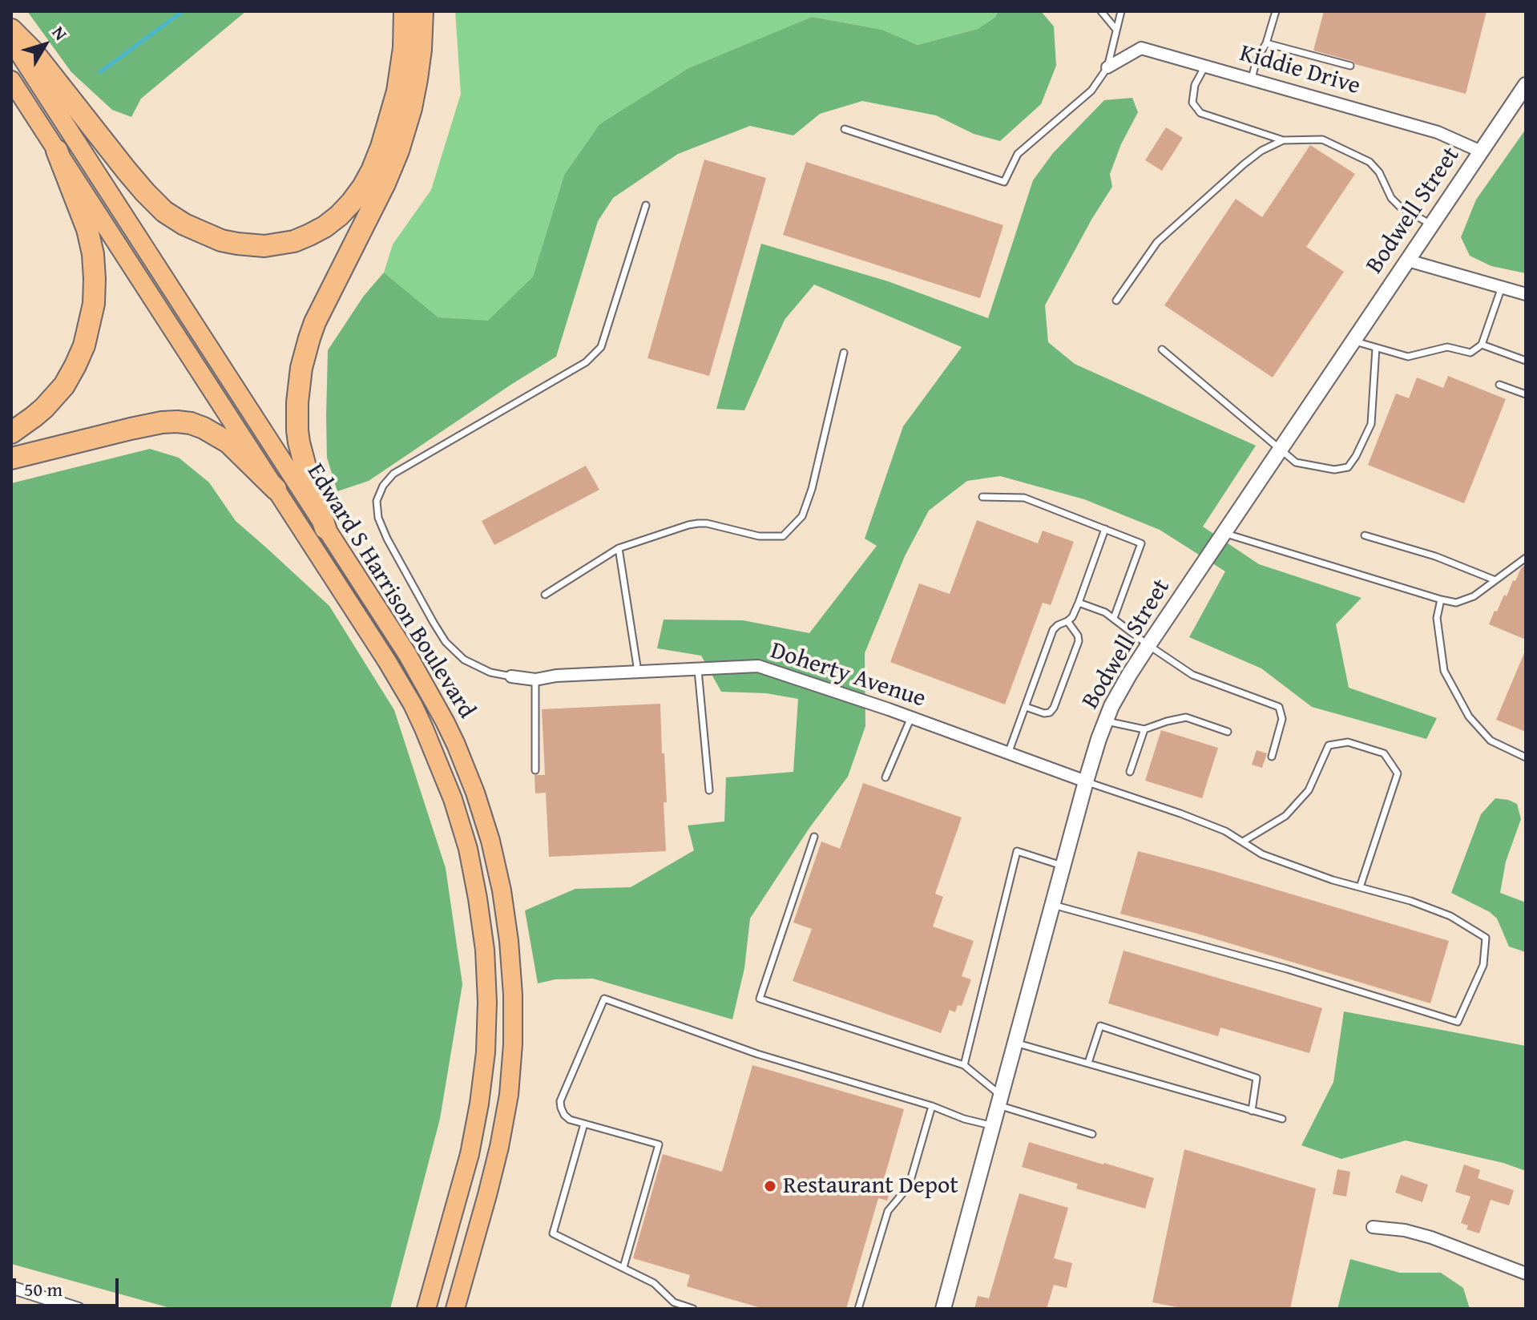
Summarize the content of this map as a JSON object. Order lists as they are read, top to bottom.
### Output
{
  "streets": {
    "main road": ["Edward S Harrison Boulevard"],
    "street": ["Kiddie Drive", "Bodwell Street", "Doherty Avenue"]
  },
  "crossings": [
    ["Kiddie Drive", "Bodwell Street"],
    ["Bodwell Street", "Doherty Avenue"]
  ],
  "places": ["Restaurant Depot"],
  "scale_bar": "50 m",
  "north": "top right"
}
